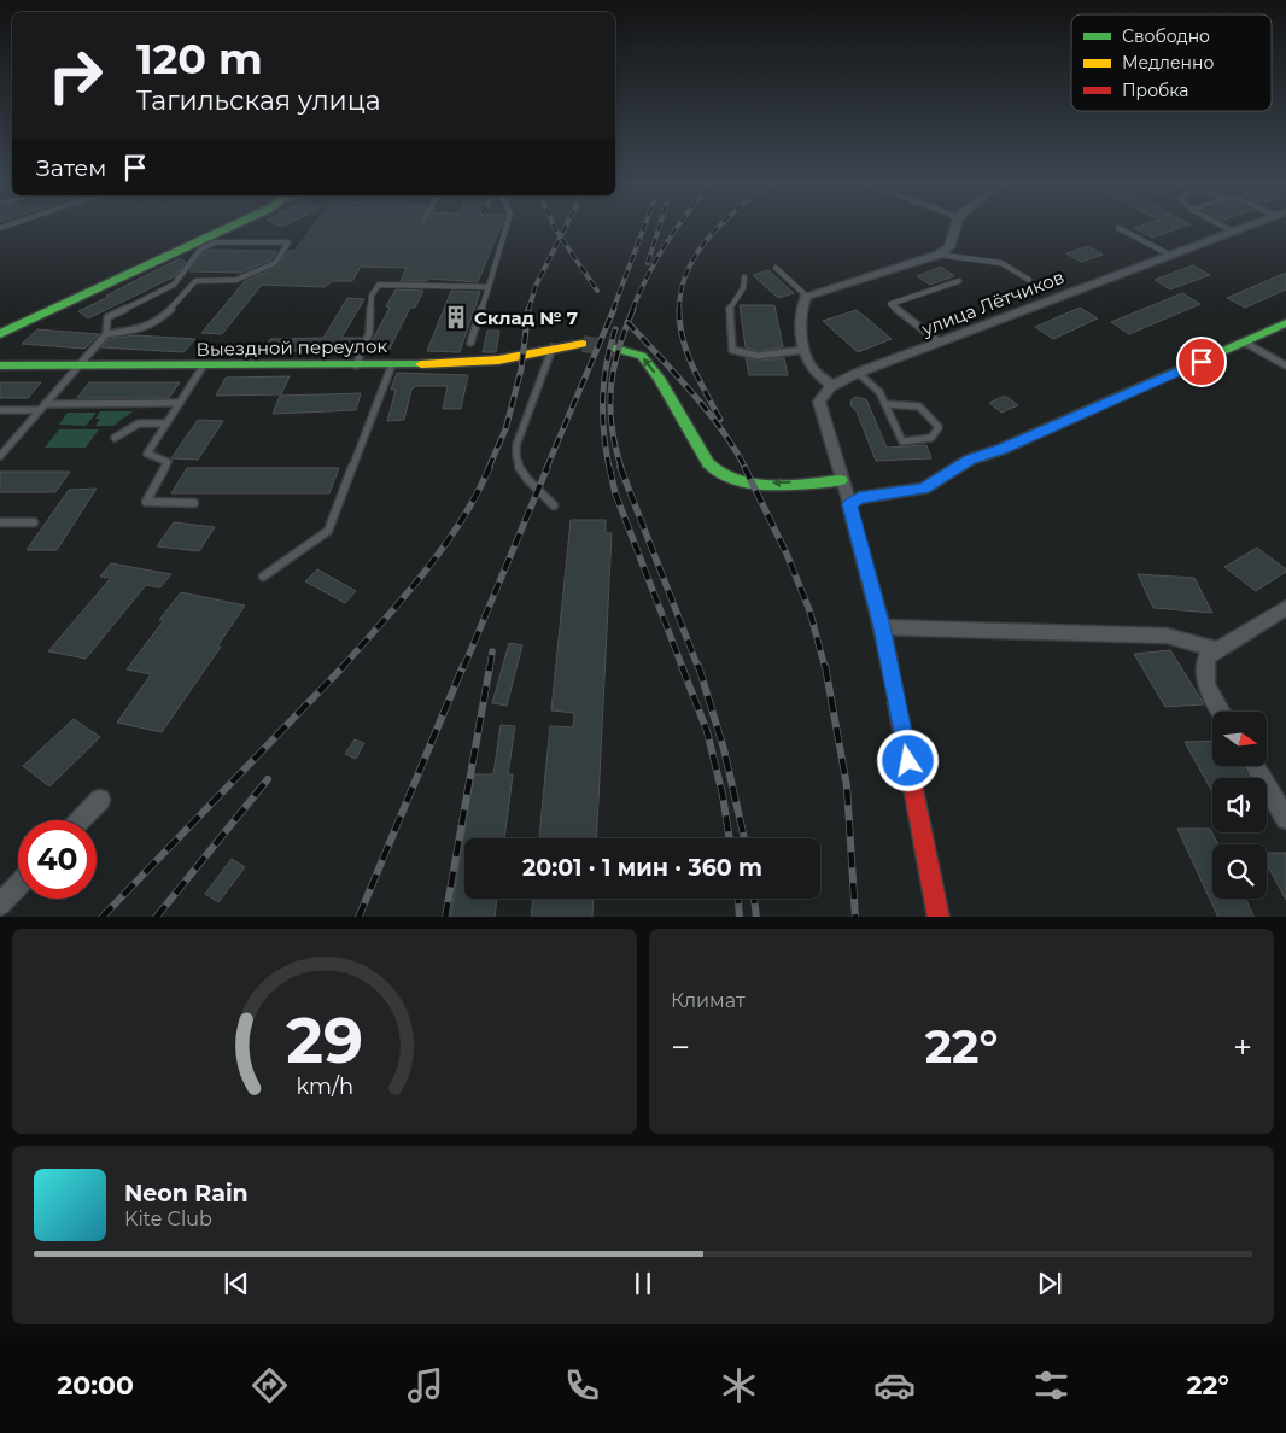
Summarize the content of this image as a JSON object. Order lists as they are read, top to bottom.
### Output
{
  "streets": {
    "street": ["улица Лётчиков", "Выездной переулок"]
  },
  "places": {
    "building": ["Склад № 7"]
  },
  "legend": ["Свободно", "Медленно", "Пробка"],
  "north": "right",
  "page": {
    "turn": ["120 m", "Тагильская улица"],
    "then": "Затем",
    "limit": "40",
    "trip": "20:01 · 1 мин · 360 m",
    "tile": "Климат",
    "heat": ["−", "22°", "+"],
    "song": ["Neon Rain", "Kite Club"],
    "tabs": ["20:00", "22°"],
    "gauge": ["29", "km/h"]
  }
}
